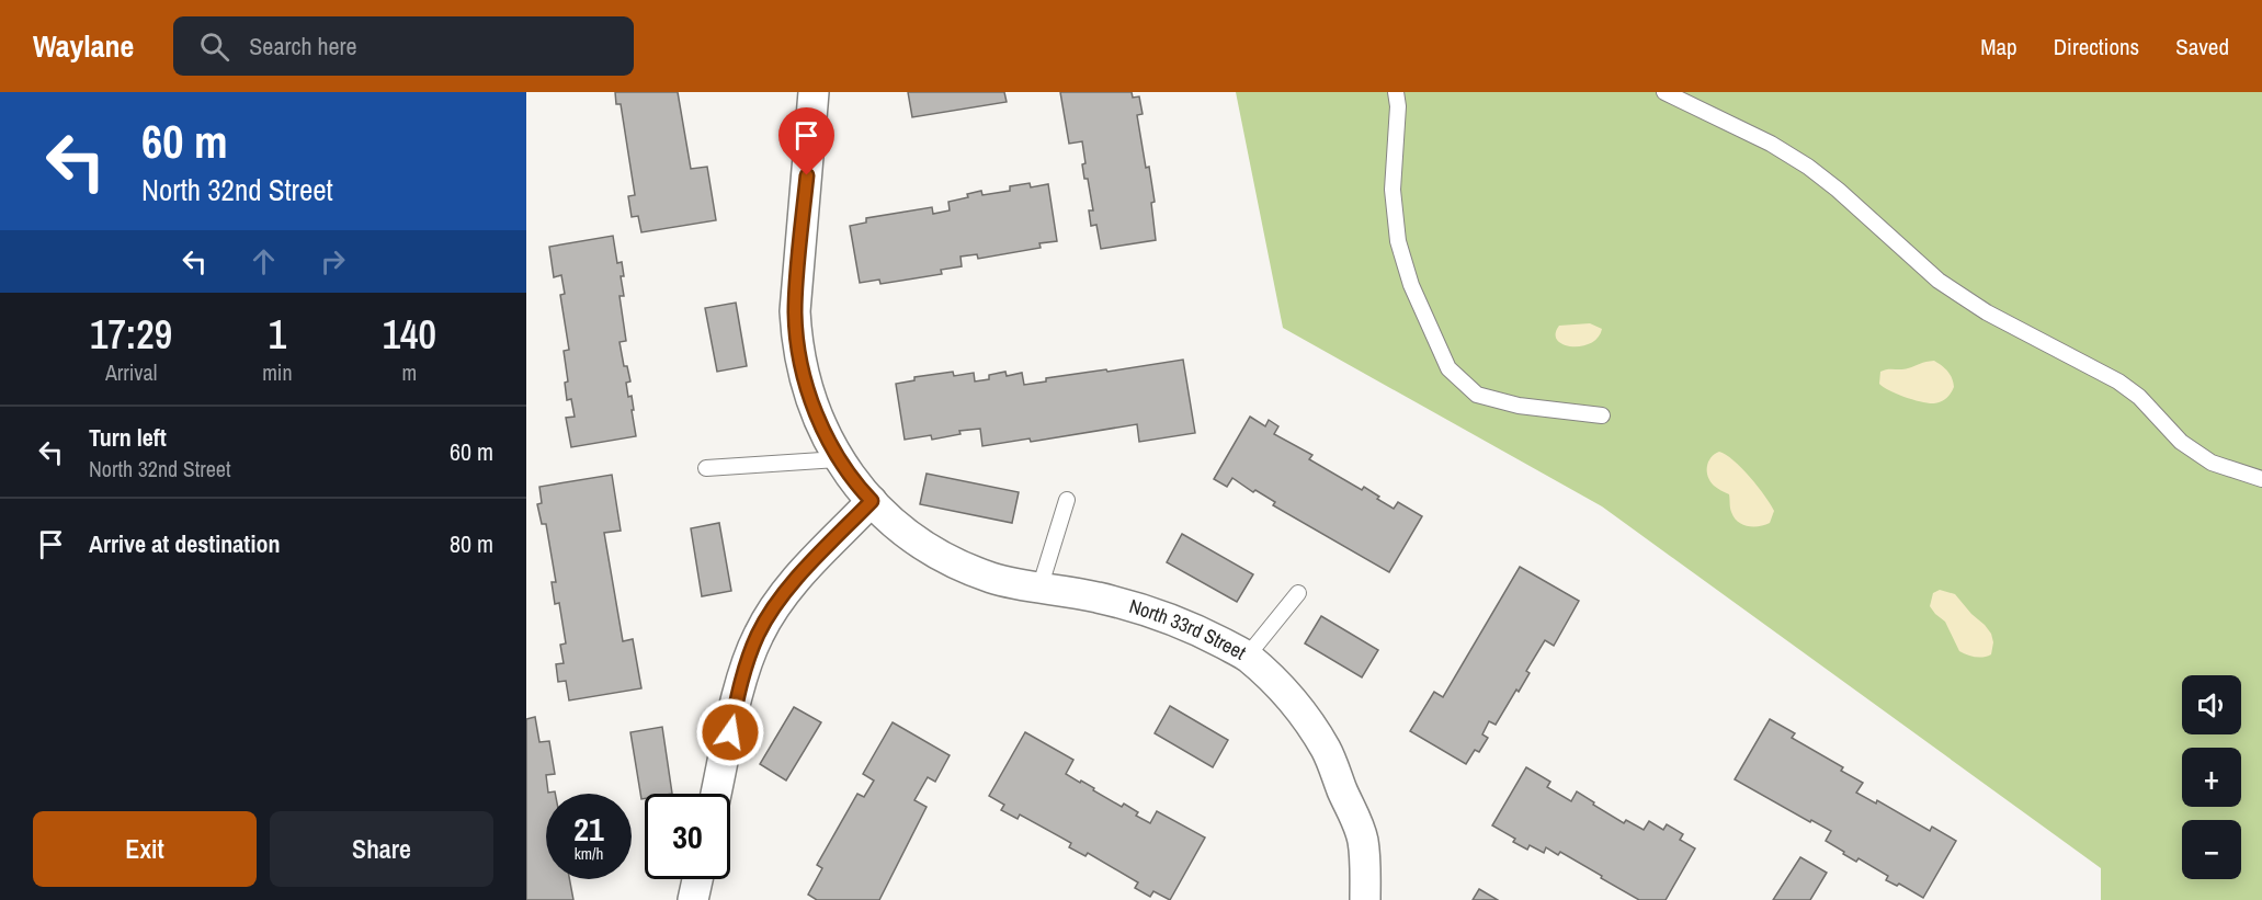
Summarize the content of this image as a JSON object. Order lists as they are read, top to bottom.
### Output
{
  "streets": {
    "street": ["North 33rd Street"]
  },
  "page": {
    "header": "Waylane",
    "search": "Search here",
    "nav": ["Map", "Directions", "Saved"],
    "turn": ["60 m", "North 32nd Street"],
    "eta": [
      "17:29",
      "Arrival",
      "1",
      "min",
      "140",
      "m"
    ],
    "list": [
      {
        "name": "Turn left",
        "note": "North 32nd Street",
        "value": "60 m"
      },
      {
        "name": "Arrive at destination",
        "value": "80 m"
      }
    ],
    "map_buttons": ["+", "−"],
    "speed": "21 km/h",
    "limit": "30",
    "buttons": ["Exit", "Share"]
  }
}
